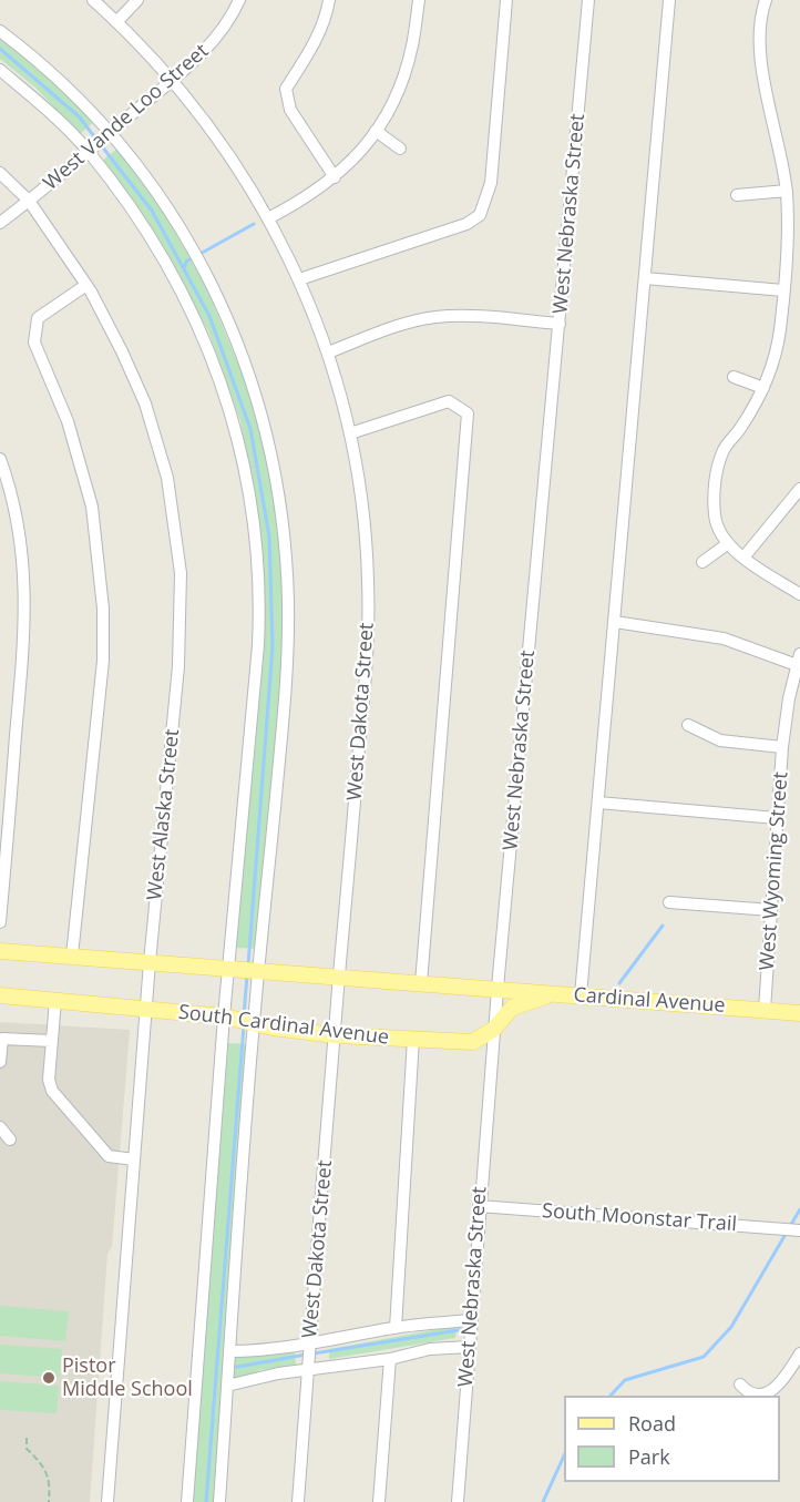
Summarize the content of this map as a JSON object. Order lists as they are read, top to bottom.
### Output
{
  "streets": {
    "main road": ["Cardinal Avenue", "South Cardinal Avenue"],
    "street": [
      "West Vande Loo Street",
      "West Nebraska Street",
      "West Dakota Street",
      "West Alaska Street",
      "West Wyoming Street",
      "South Moonstar Trail"
    ]
  },
  "crossings": [
    ["West Vande Loo Street", "West Dakota Street"],
    ["West Vande Loo Street", "West Alaska Street"],
    ["West Nebraska Street", "Cardinal Avenue"],
    ["West Nebraska Street", "South Cardinal Avenue"],
    ["West Nebraska Street", "South Moonstar Trail"],
    ["West Dakota Street", "South Cardinal Avenue"],
    ["West Alaska Street", "South Cardinal Avenue"],
    ["West Wyoming Street", "Cardinal Avenue"],
    ["Cardinal Avenue", "South Cardinal Avenue"]
  ],
  "places": ["Pistor Middle School"],
  "legend": ["Road", "Park"]
}
